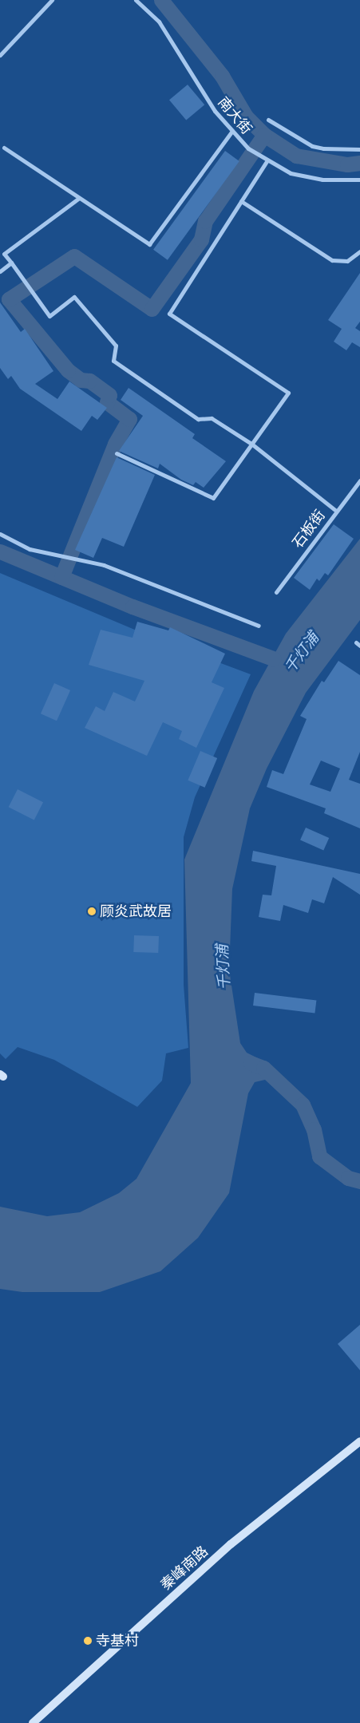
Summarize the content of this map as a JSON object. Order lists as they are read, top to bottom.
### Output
{
  "streets": {
    "street": ["南大街", "石板街", "秦峰南路"]
  },
  "water": ["千灯浦"],
  "places": ["顾炎武故居", "寺基村"]
}
